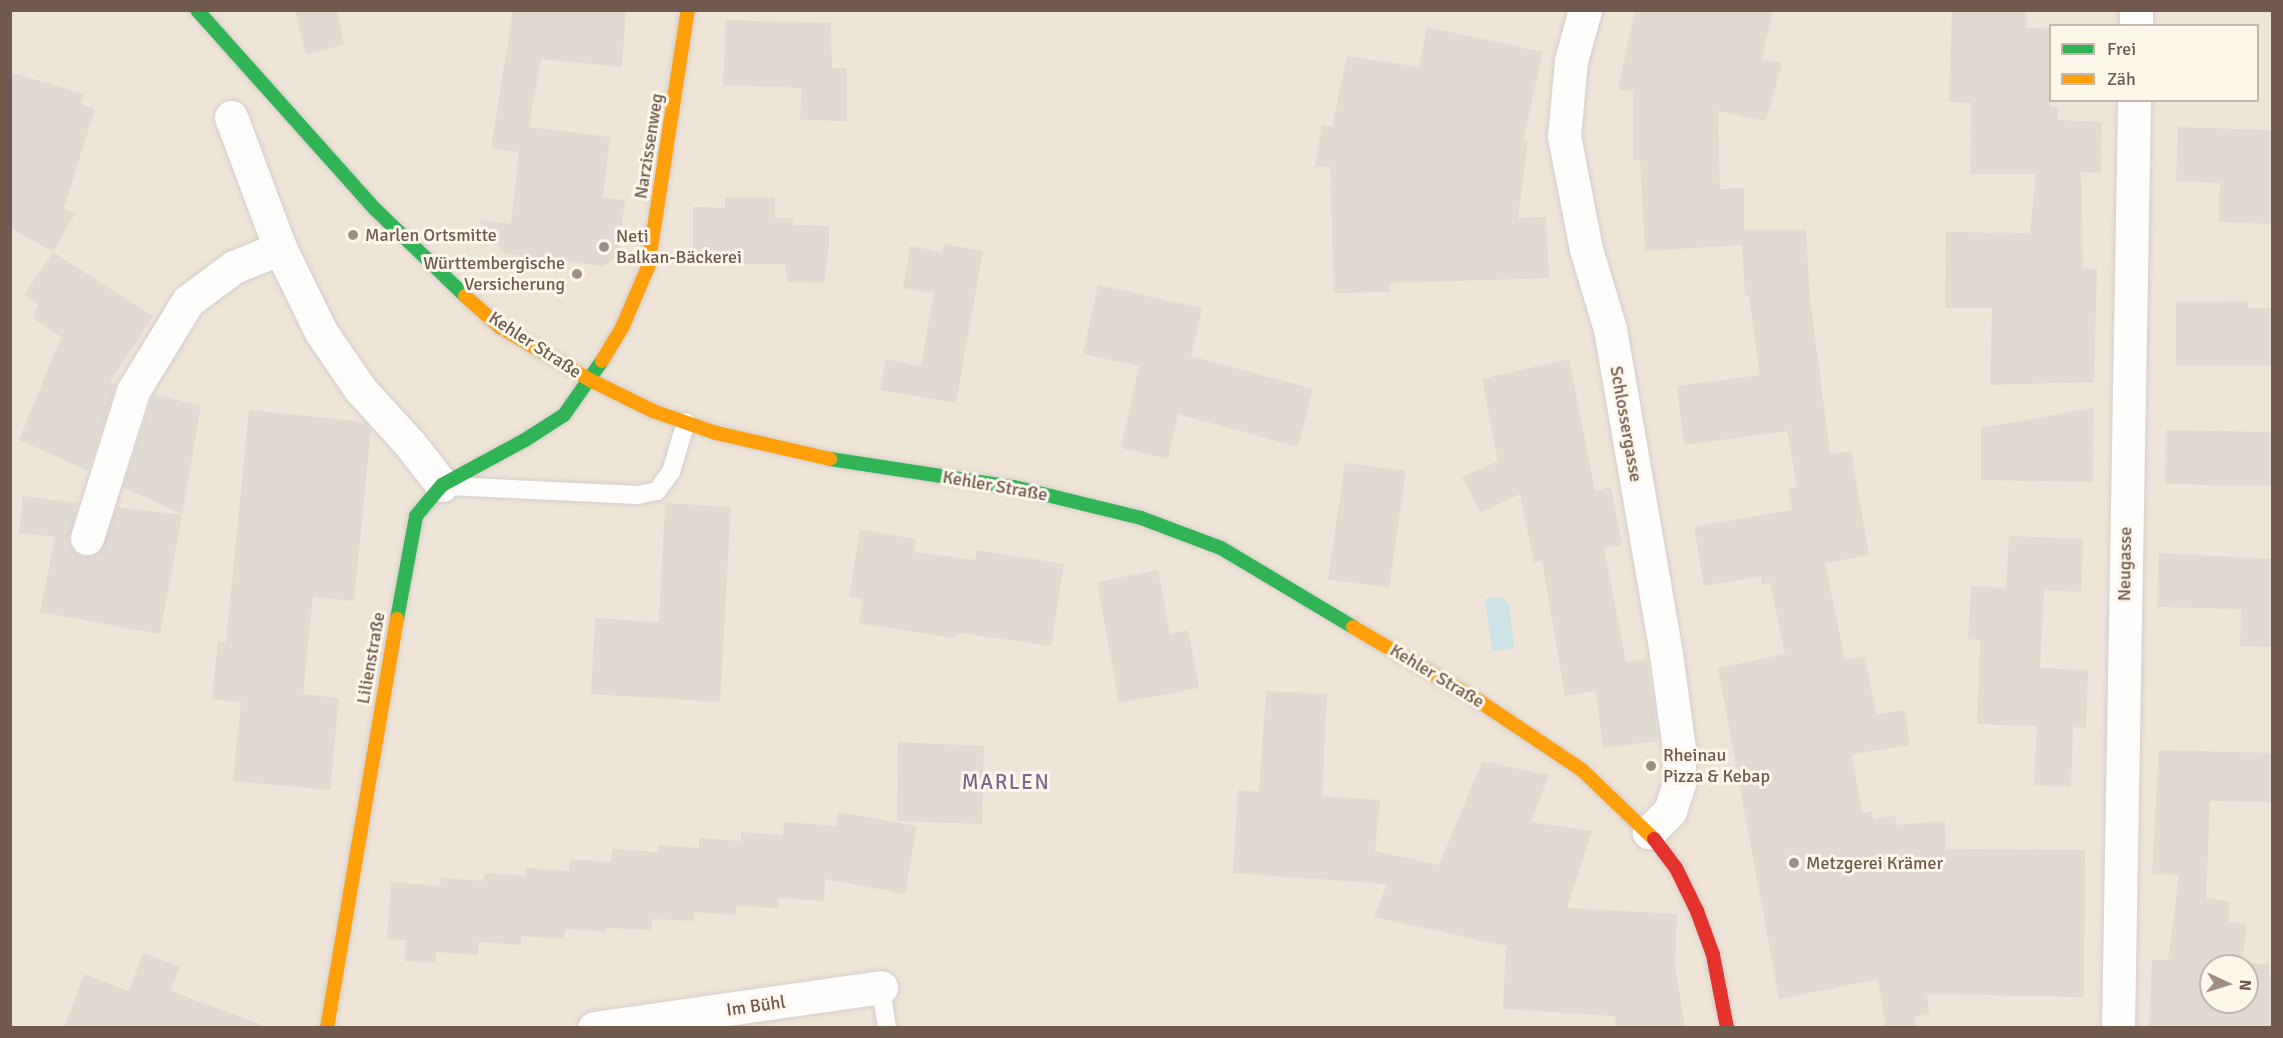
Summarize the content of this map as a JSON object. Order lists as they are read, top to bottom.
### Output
{
  "streets": {
    "main road": ["Narzissenweg", "Kehler Straße", "Lilienstraße"],
    "street": ["Schlossergasse", "Neugasse", "Im Bühl"]
  },
  "crossings": [
    ["Narzissenweg", "Kehler Straße"],
    ["Narzissenweg", "Lilienstraße"],
    ["Kehler Straße", "Schlossergasse"],
    ["Kehler Straße", "Lilienstraße"]
  ],
  "districts": ["MARLEN"],
  "places": [
    "Marlen Ortsmitte",
    "Neti Balkan-Bäckerei",
    "Württembergische Versicherung",
    "Rheinau Pizza & Kebap",
    "Metzgerei Krämer"
  ],
  "legend": ["Frei", "Zäh"],
  "north": "right"
}
